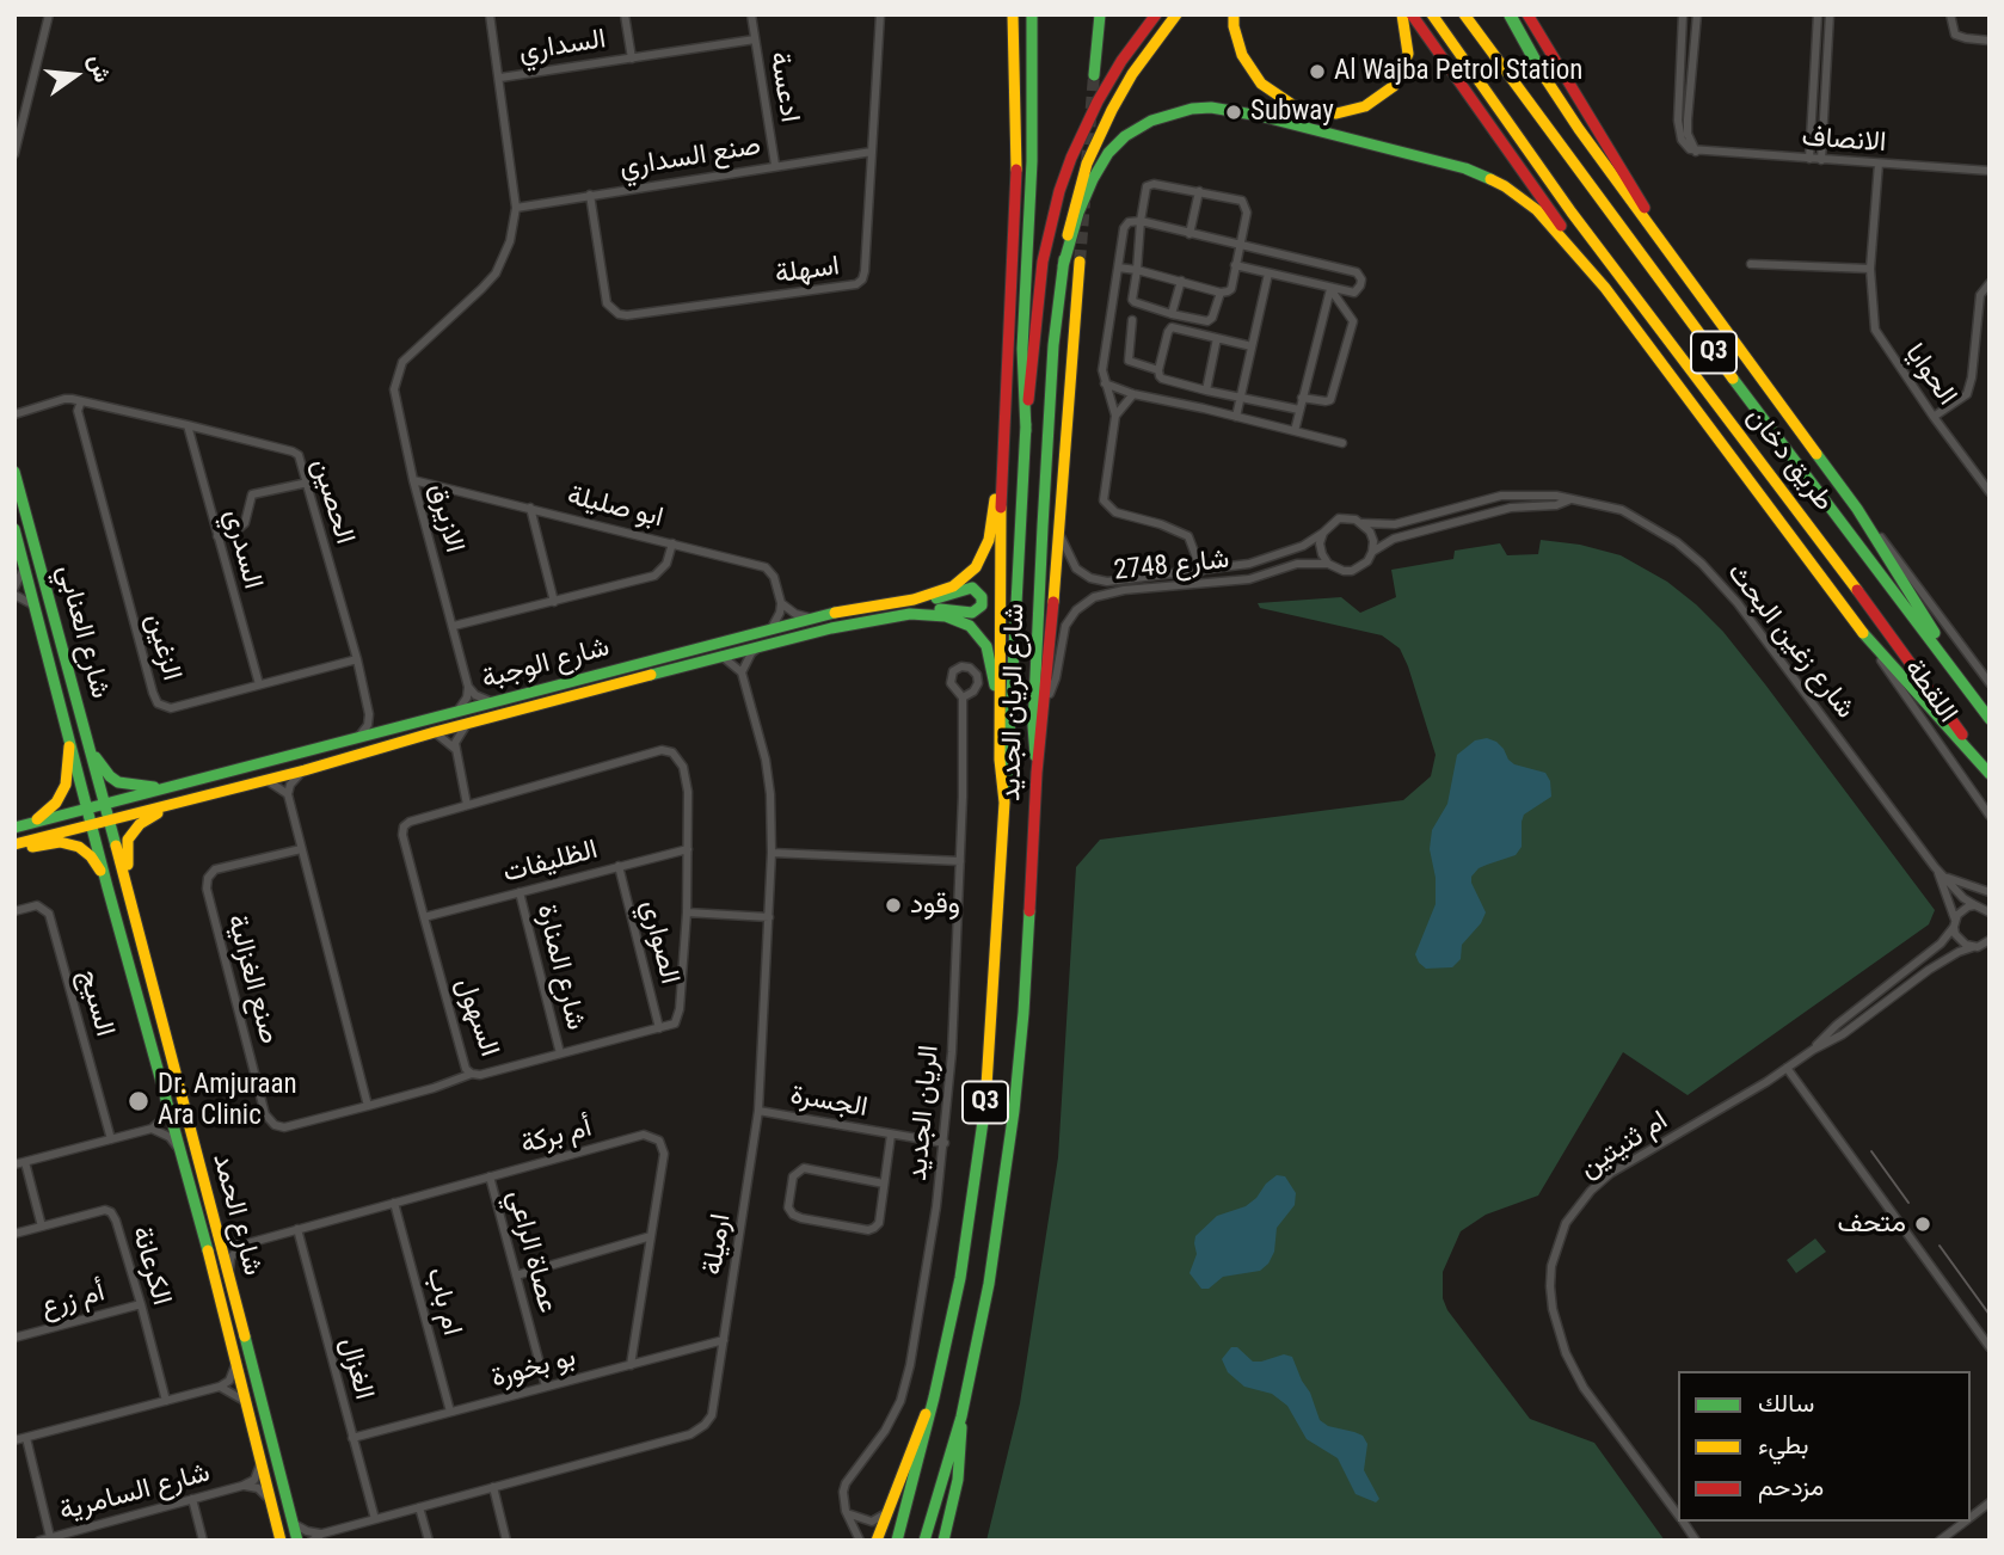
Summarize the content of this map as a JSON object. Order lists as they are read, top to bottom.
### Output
{
  "streets": {
    "main road": [
      "Q3",
      "طريق دخان",
      "شارع العنابي",
      "شارع الوجبة",
      "اللقطة",
      "شارع الريان الجديد",
      "شارع الحمد"
    ],
    "street": [
      "السداري",
      "ادعسة",
      "الانصاف",
      "صنع السداري",
      "اسهلة",
      "الحوايا",
      "الحصين",
      "ابو صليلة",
      "الازيرق",
      "السدري",
      "شارع 2748",
      "شارع زغين البحث",
      "الزغين",
      "الظليفات",
      "الصواري",
      "شارع المنارة",
      "صنع الغزالية",
      "السيج",
      "السهول",
      "الجسرة",
      "الريان الجديد",
      "أم بركة",
      "ام ثنيتين",
      "ارميلة",
      "عصاة الراعي",
      "الكرعانة",
      "أم زرع",
      "ام باب",
      "الغزال",
      "بو بخورة",
      "شارع السامرية"
    ]
  },
  "crossings": [
    ["السداري", "ادعسة"],
    ["ادعسة", "صنع السداري"],
    ["الانصاف", "الحوايا"],
    ["صنع السداري", "اسهلة"],
    ["صنع السداري", "الازيرق"],
    ["طريق دخان", "اللقطة"],
    ["الحصين", "السدري"],
    ["الحصين", "الزغين"],
    ["الحصين", "شارع الوجبة"],
    ["ابو صليلة", "الازيرق"],
    ["السدري", "الزغين"],
    ["شارع 2748", "شارع زغين البحث"],
    ["شارع العنابي", "شارع الوجبة"],
    ["شارع العنابي", "شارع الحمد"],
    ["شارع زغين البحث", "ام ثنيتين"],
    ["شارع الوجبة", "شارع الحمد"],
    ["الظليفات", "الصواري"],
    ["الظليفات", "شارع المنارة"],
    ["الظليفات", "السهول"],
    ["الصواري", "السهول"],
    ["شارع المنارة", "السهول"],
    ["الجسرة", "الريان الجديد"],
    ["الجسرة", "ارميلة"],
    ["أم بركة", "عصاة الراعي"],
    ["أم بركة", "ام باب"],
    ["أم بركة", "الغزال"],
    ["أم بركة", "بو بخورة"],
    ["شارع الحمد", "شارع السامرية"],
    ["ارميلة", "الغزال"],
    ["ارميلة", "بو بخورة"],
    ["عصاة الراعي", "بو بخورة"],
    ["الكرعانة", "أم زرع"],
    ["ام باب", "بو بخورة"],
    ["الغزال", "بو بخورة"]
  ],
  "places": [
    "Al Wajba Petrol Station",
    "Subway",
    "وقود",
    "Dr. Amjuraan Ara Clinic",
    "متحف"
  ],
  "legend": ["سالك", "بطيء", "مزدحم"],
  "north": "right"
}
